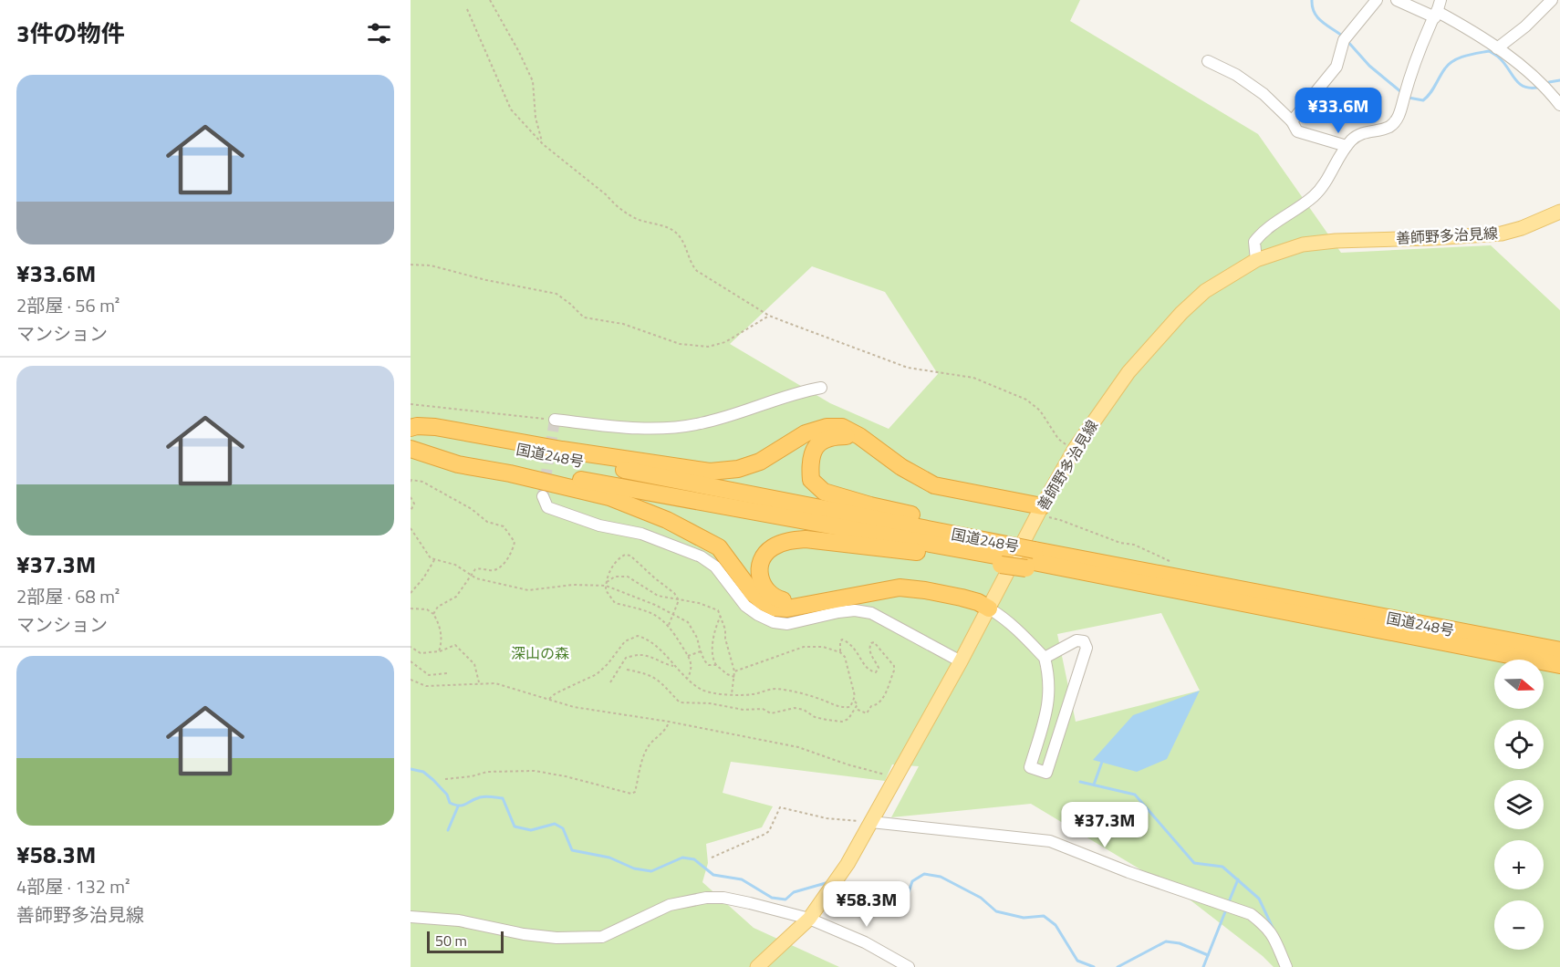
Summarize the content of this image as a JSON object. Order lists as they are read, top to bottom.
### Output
{
  "streets": {
    "highway": ["国道248号"],
    "main road": ["善師野多治見線"]
  },
  "parks": ["深山の森"],
  "scale_bar": "50 m",
  "north": "right",
  "page": {
    "heading": "3件の物件",
    "list": [
      {
        "name": "¥33.6M",
        "note": "2部屋 · 56 m² · マンション"
      },
      {
        "name": "¥37.3M",
        "note": "2部屋 · 68 m² · マンション"
      },
      {
        "name": "¥58.3M",
        "note": "4部屋 · 132 m² · 善師野多治見線"
      }
    ],
    "price": ["¥33.6M", "¥37.3M", "¥58.3M"],
    "map_buttons": ["+", "−"],
    "scale": "50 m"
  }
}
